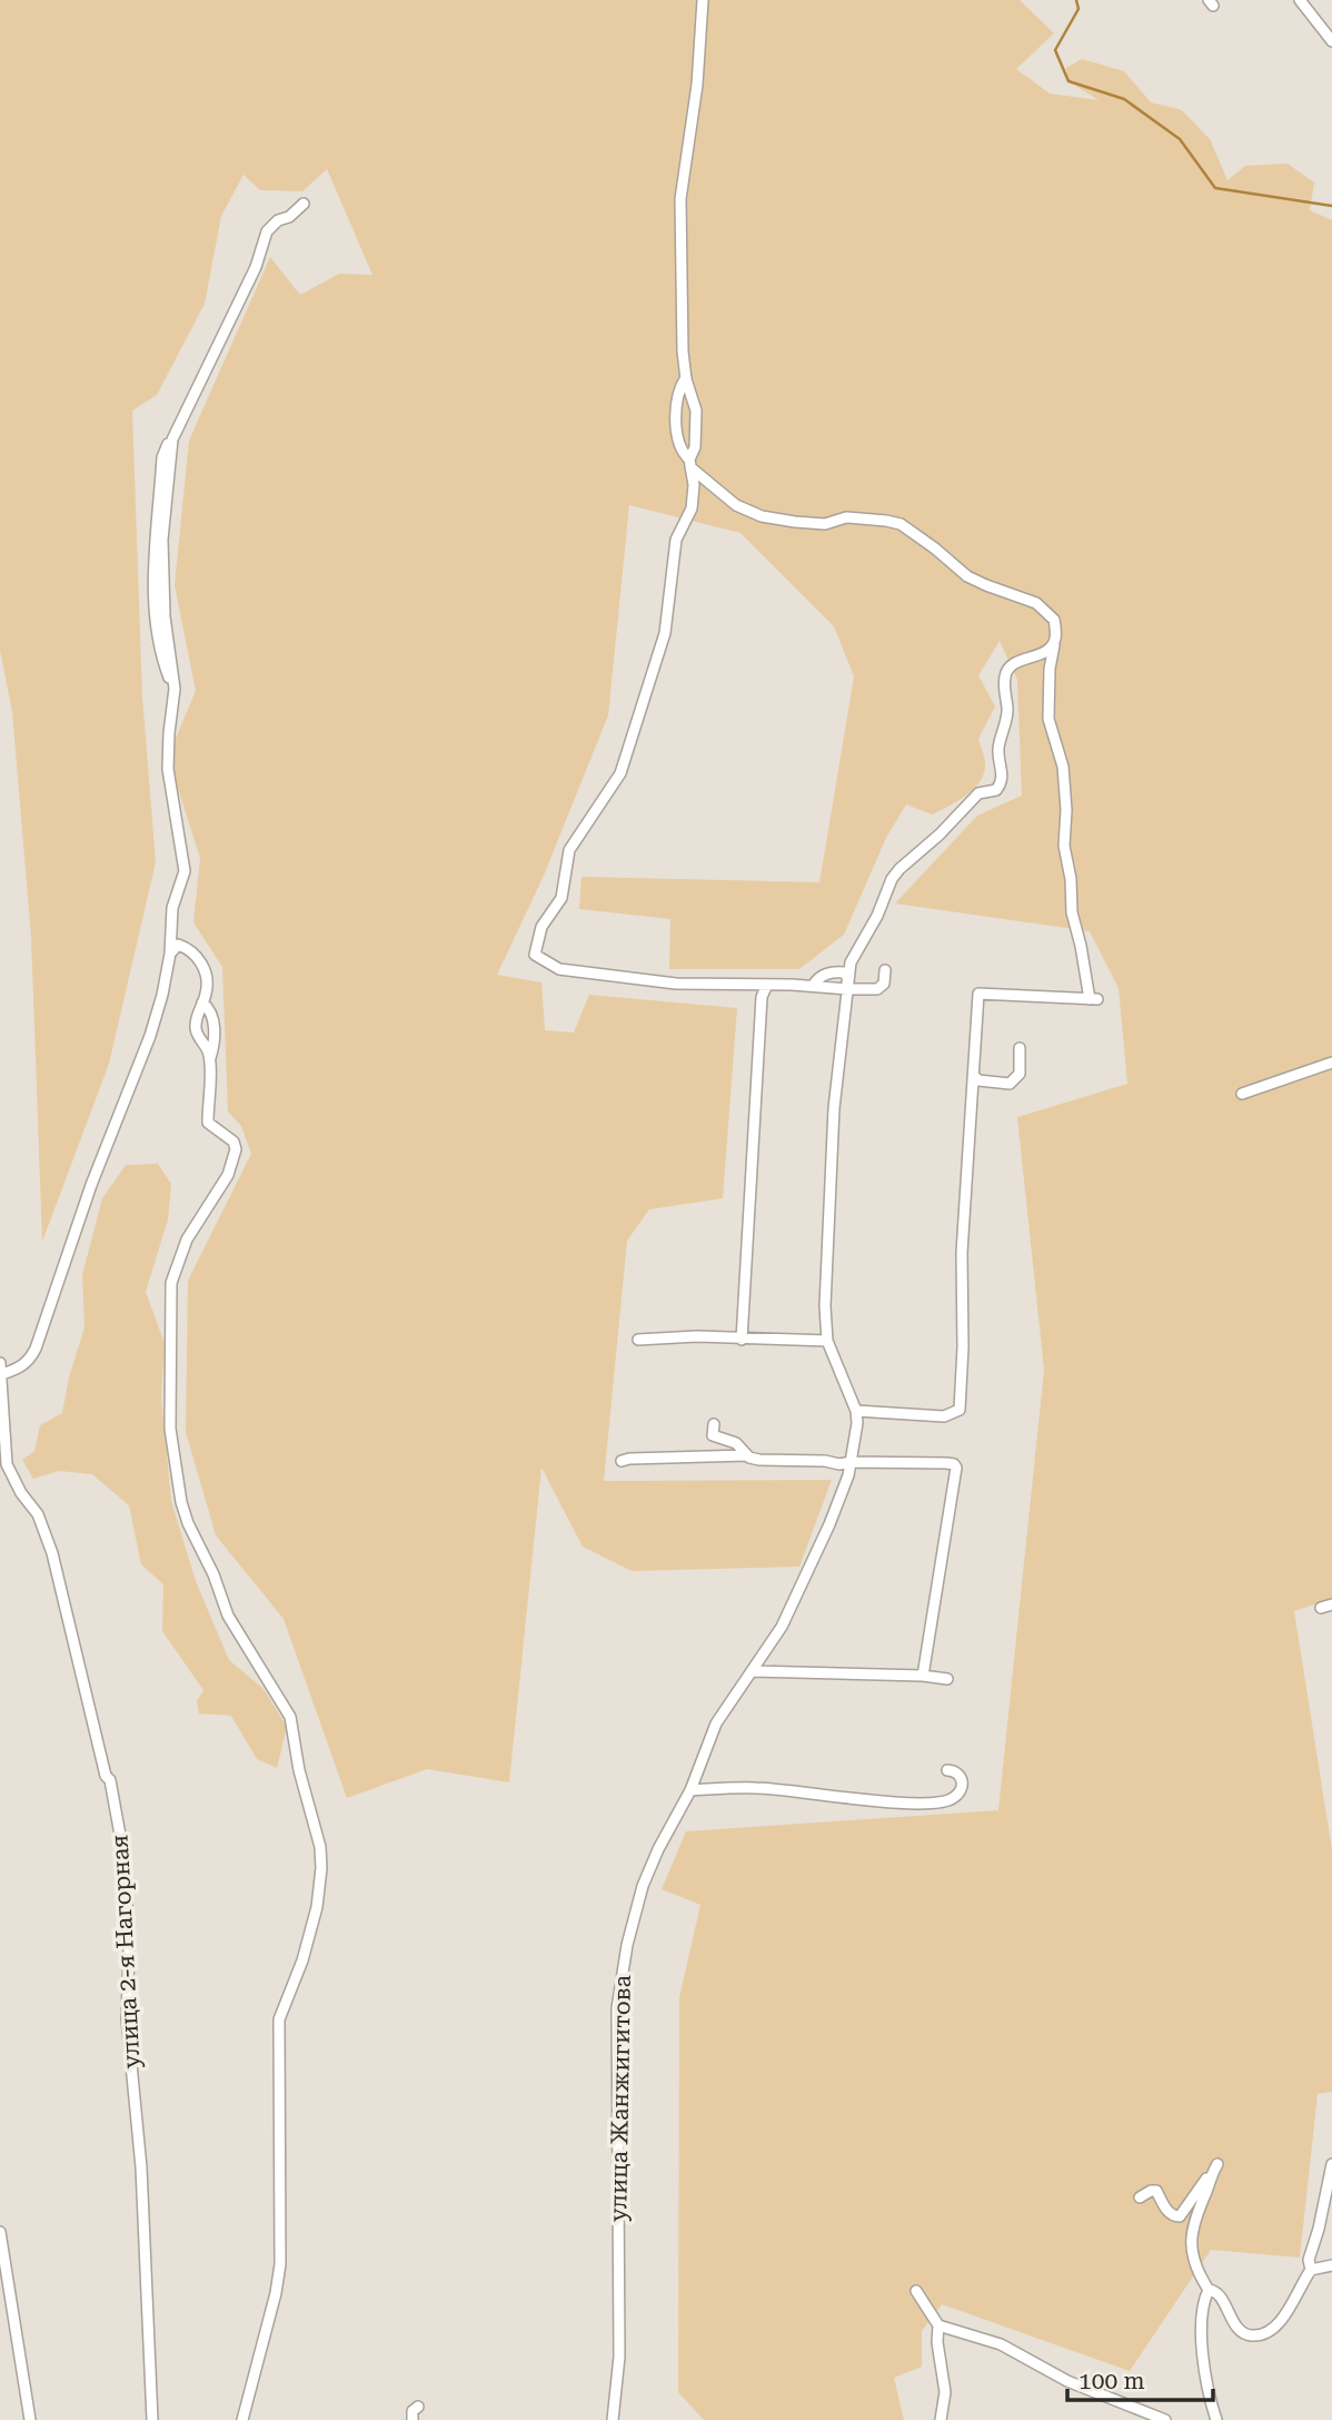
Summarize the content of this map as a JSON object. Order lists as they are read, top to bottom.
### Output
{
  "streets": {
    "street": ["улица 2-я Нагорная", "улица Жанжигитова"]
  },
  "scale_bar": "100 m"
}
